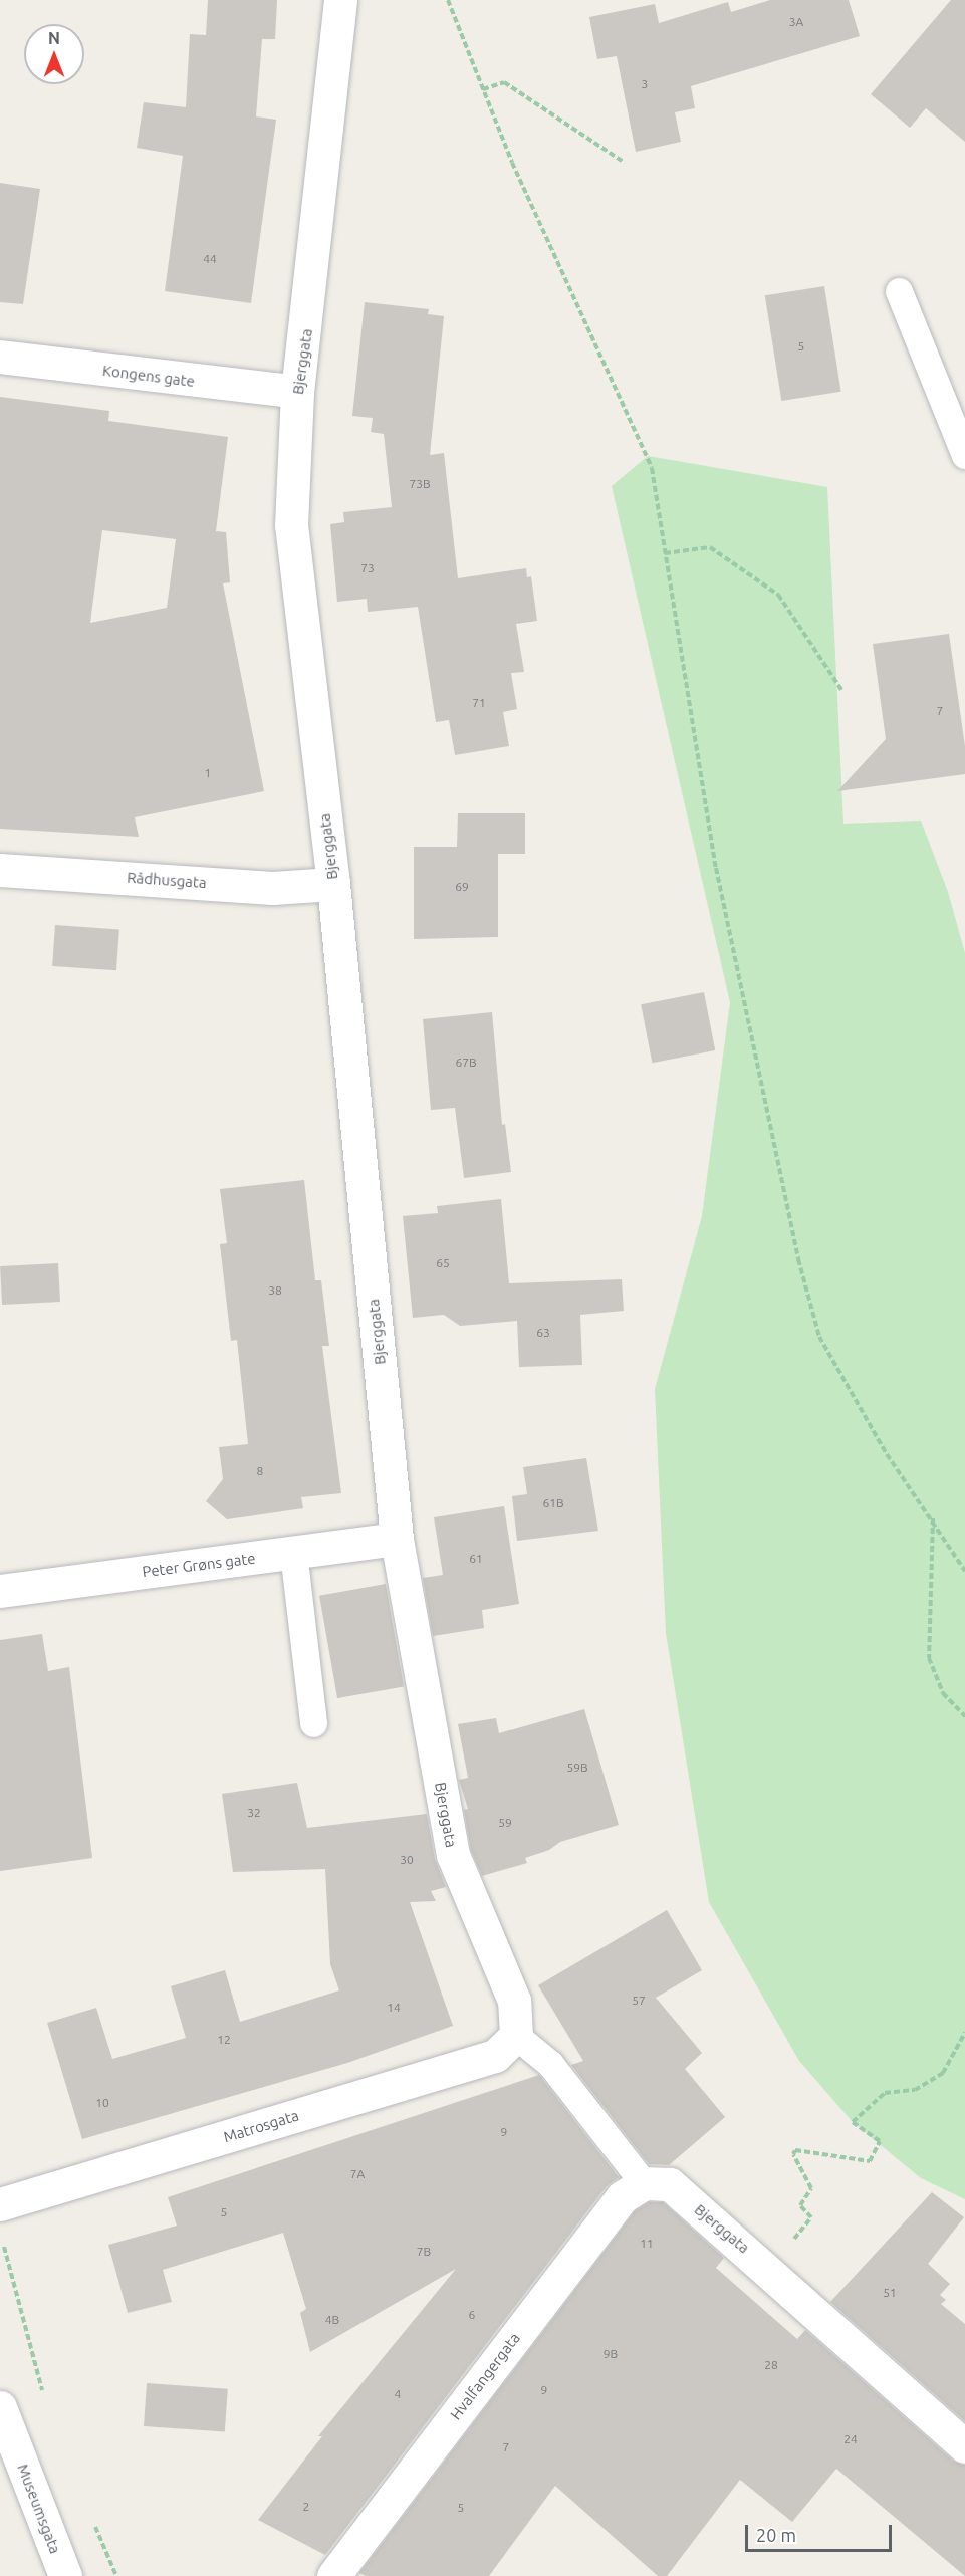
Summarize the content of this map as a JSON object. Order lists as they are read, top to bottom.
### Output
{
  "streets": {
    "street": [
      "Bjerggata",
      "Kongens gate",
      "Rådhusgata",
      "Peter Grøns gate",
      "Matrosgata",
      "Hvalfangergata",
      "Museumsgata"
    ]
  },
  "crossings": [
    ["Bjerggata", "Kongens gate"],
    ["Bjerggata", "Rådhusgata"],
    ["Bjerggata", "Peter Grøns gate"],
    ["Bjerggata", "Matrosgata"],
    ["Bjerggata", "Hvalfangergata"]
  ],
  "house_numbers": [
    "3A",
    "3",
    "44",
    "5",
    "73B",
    "73",
    "71",
    "7",
    "1",
    "69",
    "67B",
    "65",
    "38",
    "63",
    "8",
    "61B",
    "61",
    "59B",
    "32",
    "59",
    "30",
    "57",
    "14",
    "12",
    "10",
    "9",
    "7A",
    "5",
    "11",
    "7B",
    "51",
    "6",
    "4B",
    "9B",
    "28",
    "9",
    "4",
    "24",
    "7",
    "2",
    "5"
  ],
  "scale_bar": "20 m",
  "north": "top"
}
